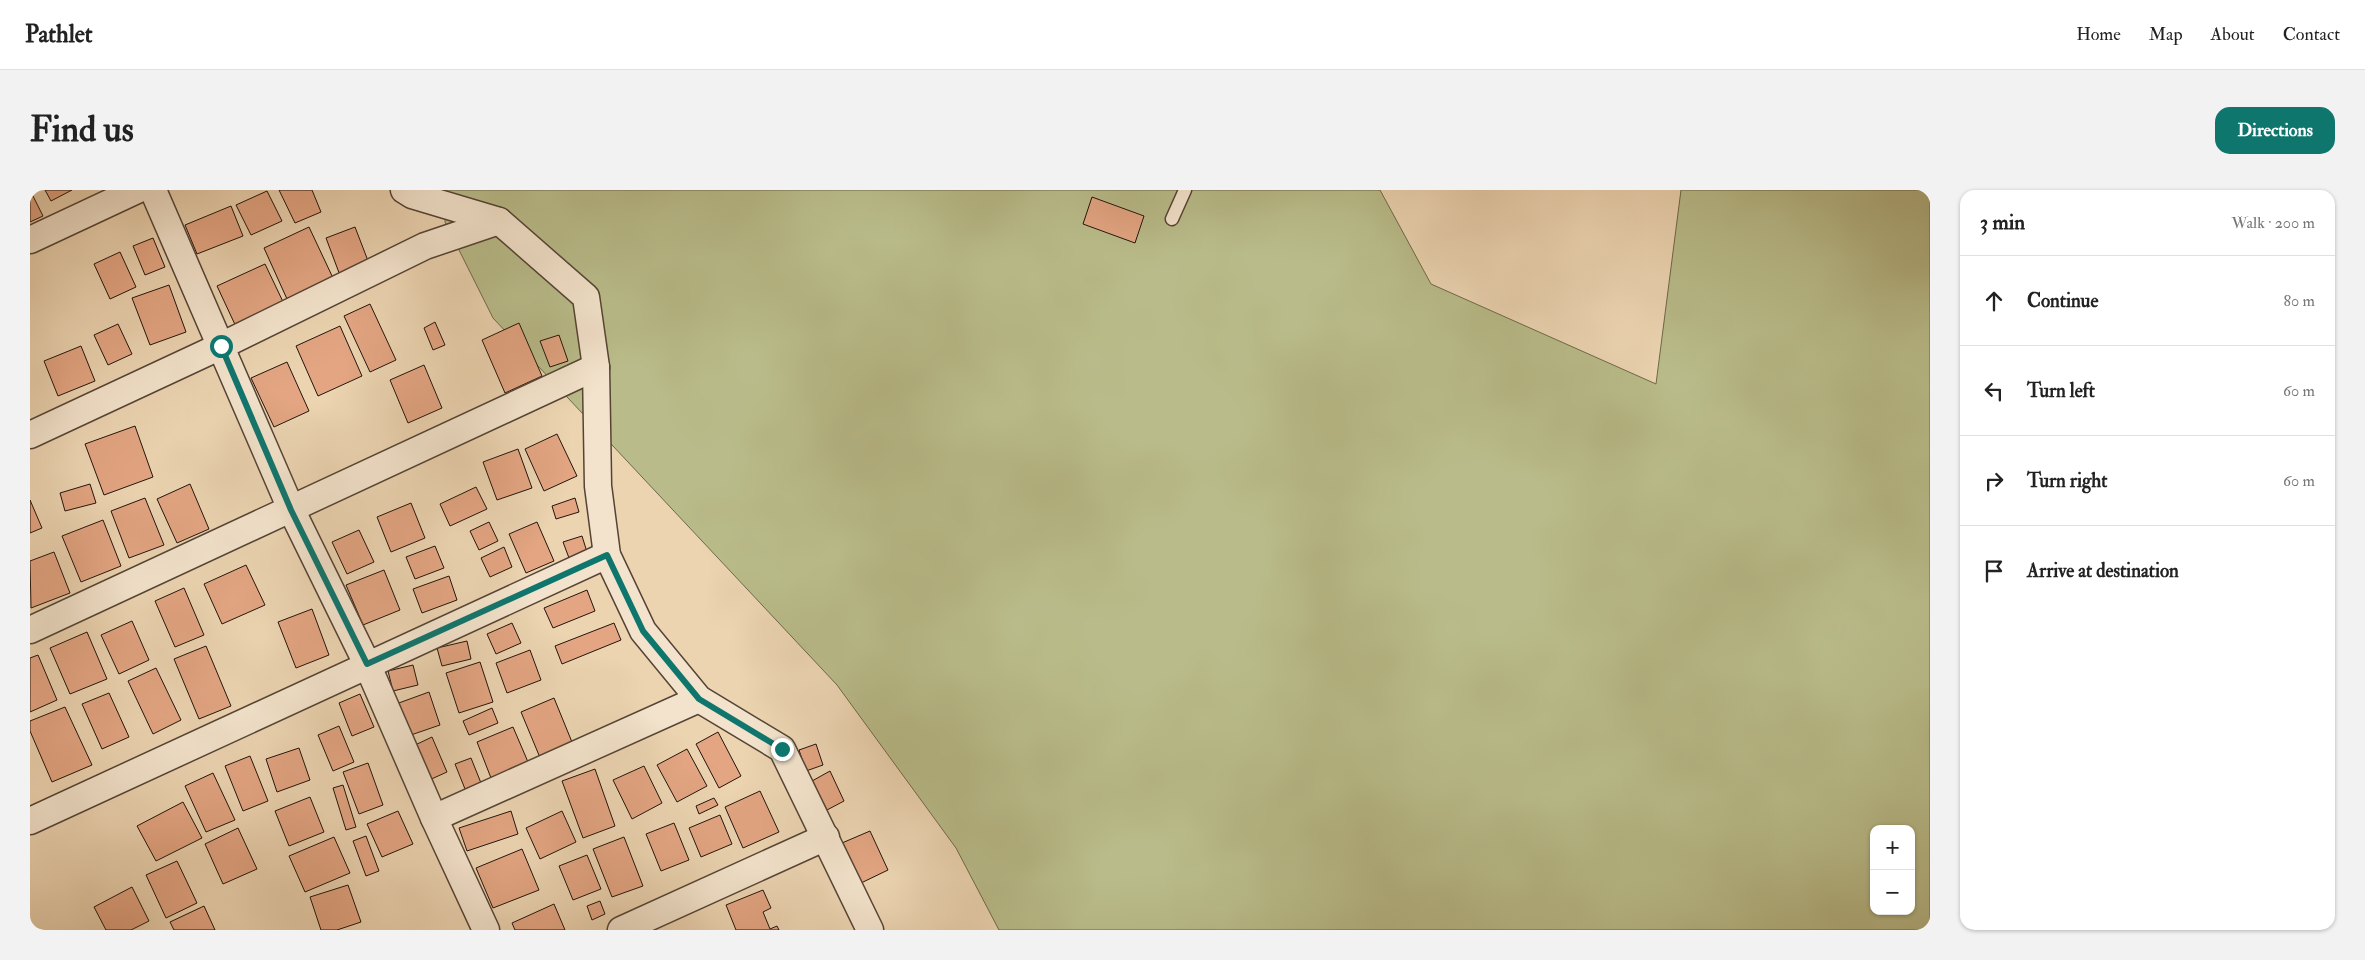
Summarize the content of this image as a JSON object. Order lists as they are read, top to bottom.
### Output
{
  "page": {
    "header": "Pathlet",
    "nav": [
      "Home",
      "Map",
      "About",
      "Contact"
    ],
    "buttons": "Directions",
    "title": "Find us",
    "heading": ["3 min", "Walk · 200 m"],
    "list": [
      ["Continue", "80 m"],
      ["Turn left", "60 m"],
      ["Turn right", "60 m"],
      "Arrive at destination"
    ],
    "map_buttons": ["+", "−"]
  }
}
